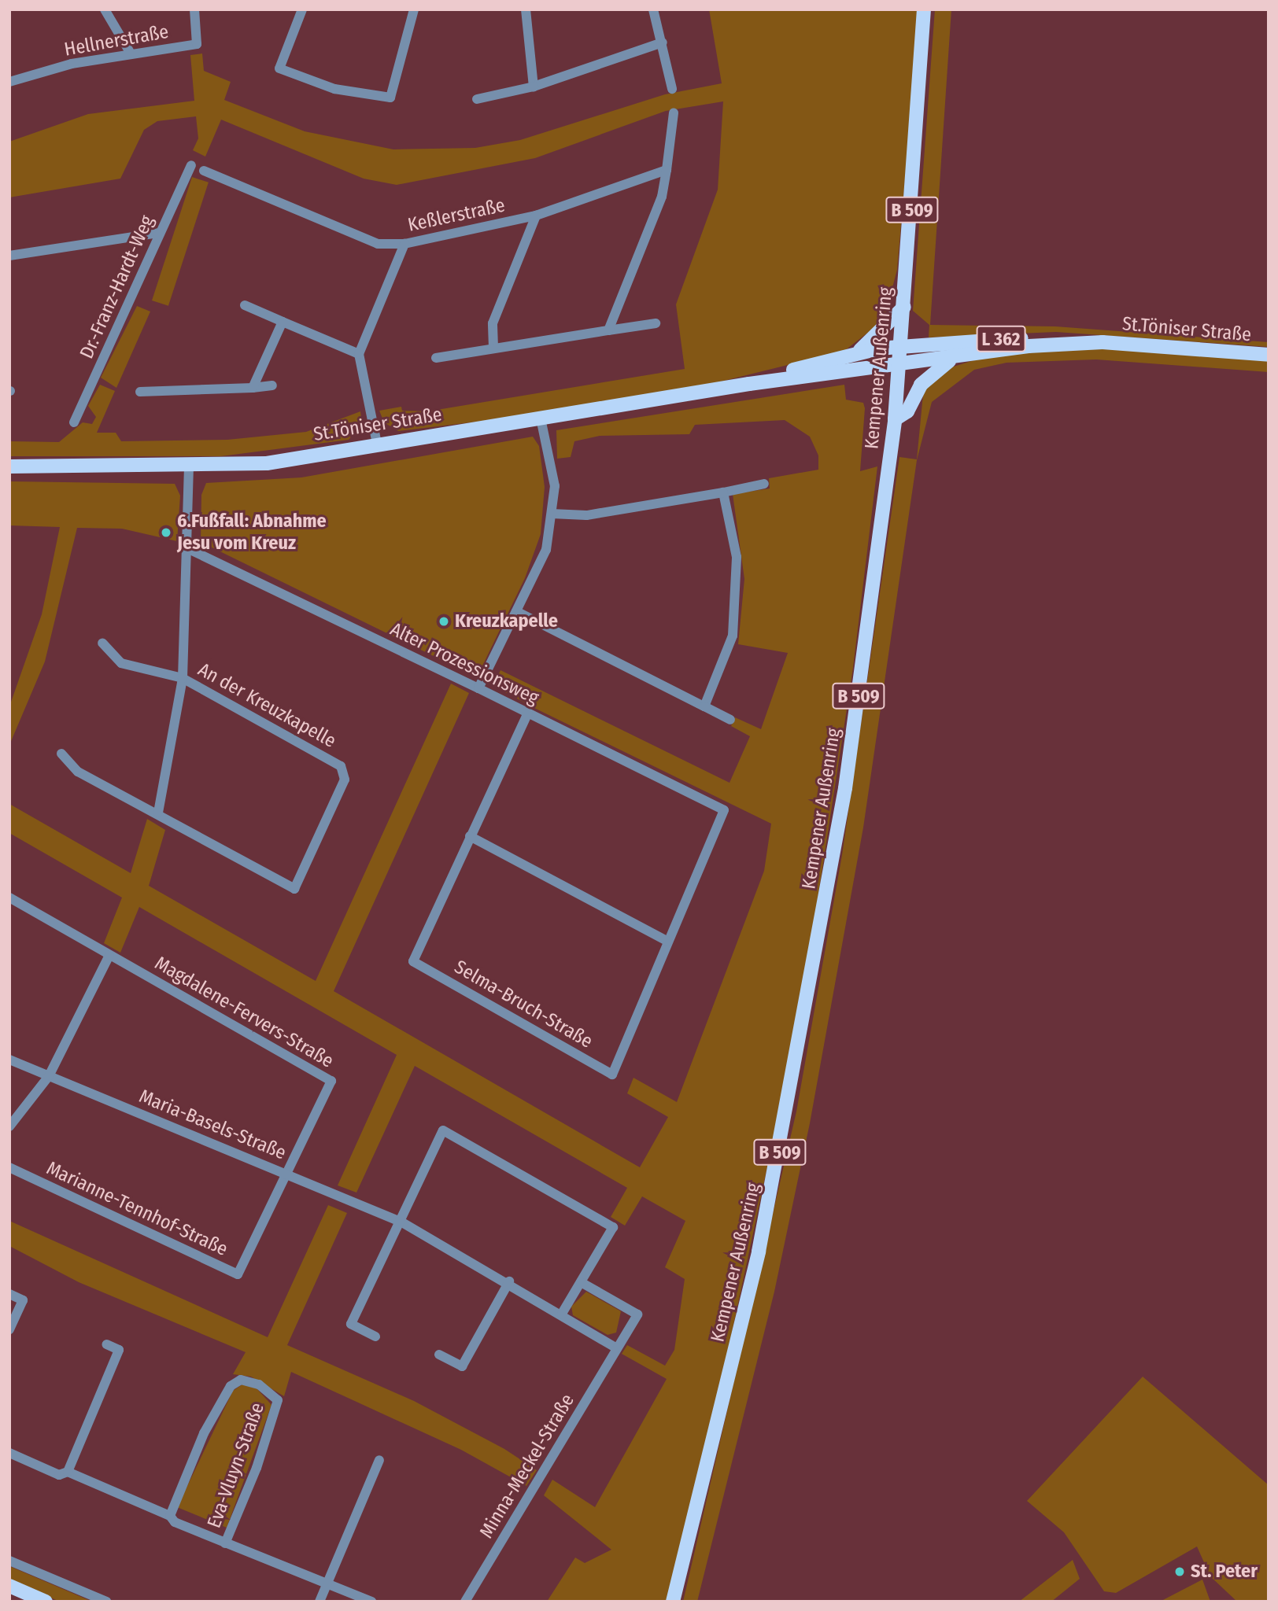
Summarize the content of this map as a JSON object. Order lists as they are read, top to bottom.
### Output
{
  "streets": {
    "main road": [
      "B 509",
      "St.Töniser Straße",
      "L 362",
      "Kempener Außenring"
    ],
    "street": [
      "Hellnerstraße",
      "Keßlerstraße",
      "Dr.-Franz-Hardt-Weg",
      "Alter Prozessionsweg",
      "An der Kreuzkapelle",
      "Selma-Bruch-Straße",
      "Magdalene-Fervers-Straße",
      "Maria-Basels-Straße",
      "Marianne-Tennhof-Straße",
      "Eva-Vluyn-Straße",
      "Minna-Meckel-Straße"
    ]
  },
  "crossings": [
    ["St.Töniser Straße", "Kempener Außenring"],
    ["St.Töniser Straße", "An der Kreuzkapelle"],
    ["Alter Prozessionsweg", "An der Kreuzkapelle"],
    ["Alter Prozessionsweg", "Selma-Bruch-Straße"],
    ["Magdalene-Fervers-Straße", "Maria-Basels-Straße"],
    ["Magdalene-Fervers-Straße", "Marianne-Tennhof-Straße"],
    ["Maria-Basels-Straße", "Marianne-Tennhof-Straße"],
    ["Maria-Basels-Straße", "Minna-Meckel-Straße"]
  ],
  "places": ["6.Fußfall: Abnahme Jesu vom Kreuz", "Kreuzkapelle", "St. Peter"]
}
